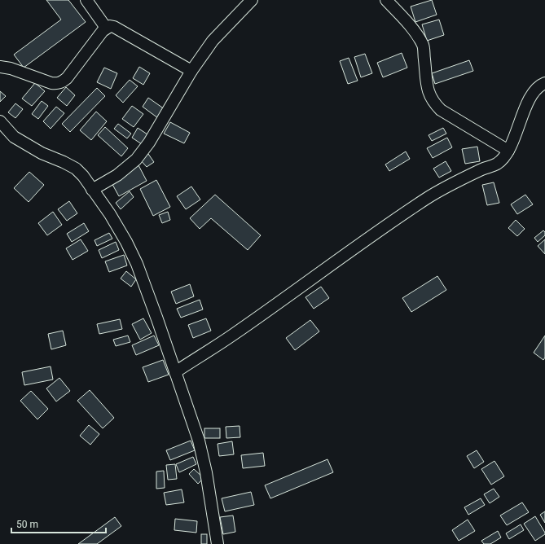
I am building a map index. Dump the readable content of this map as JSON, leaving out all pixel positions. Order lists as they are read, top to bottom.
{
  "scale_bar": "50 m"
}
